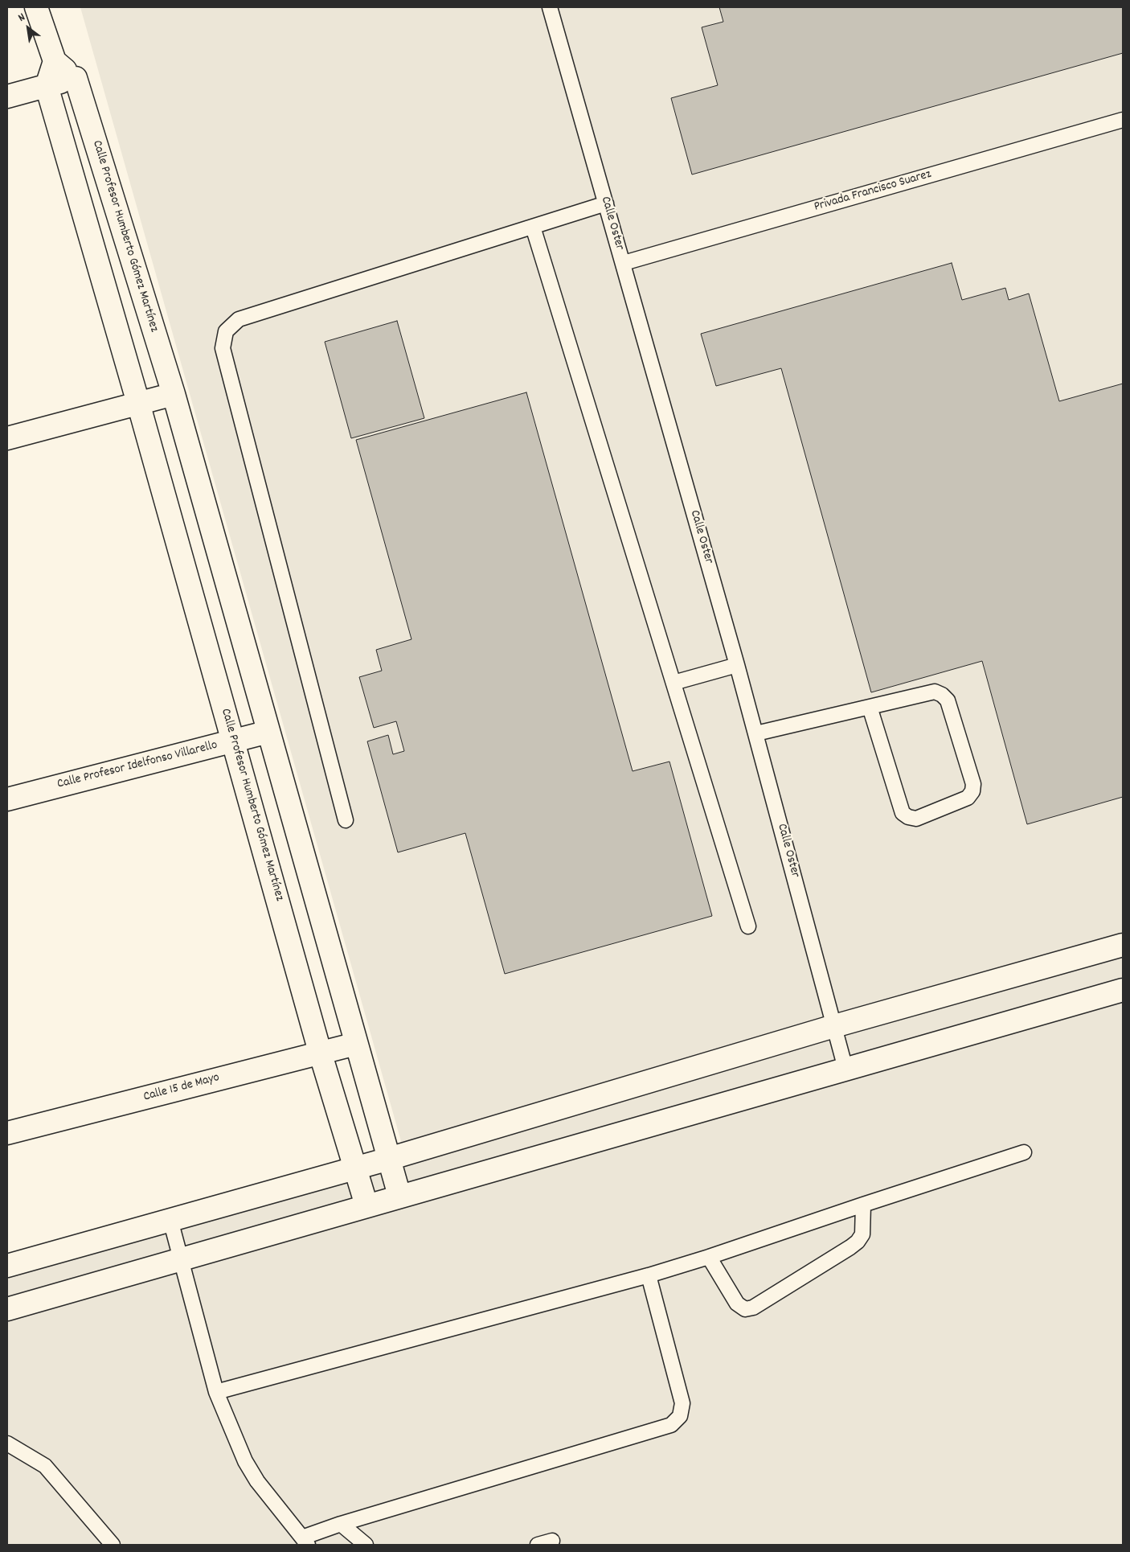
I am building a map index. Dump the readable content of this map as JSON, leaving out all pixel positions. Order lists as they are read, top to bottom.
{
  "streets": {
    "street": ["Calle Profesor Humberto Gómez Martínez", "Calle Profesor Idelfonso Villarello", "Calle 15 de Mayo"],
    "lane": ["Privada Francisco Suarez", "Calle Oster"]
  },
  "crossings": [
    ["Privada Francisco Suarez", "Calle Oster"],
    ["Calle Profesor Humberto Gómez Martínez", "Calle Profesor Idelfonso Villarello"],
    ["Calle Profesor Humberto Gómez Martínez", "Calle 15 de Mayo"]
  ],
  "north": "top left"
}
